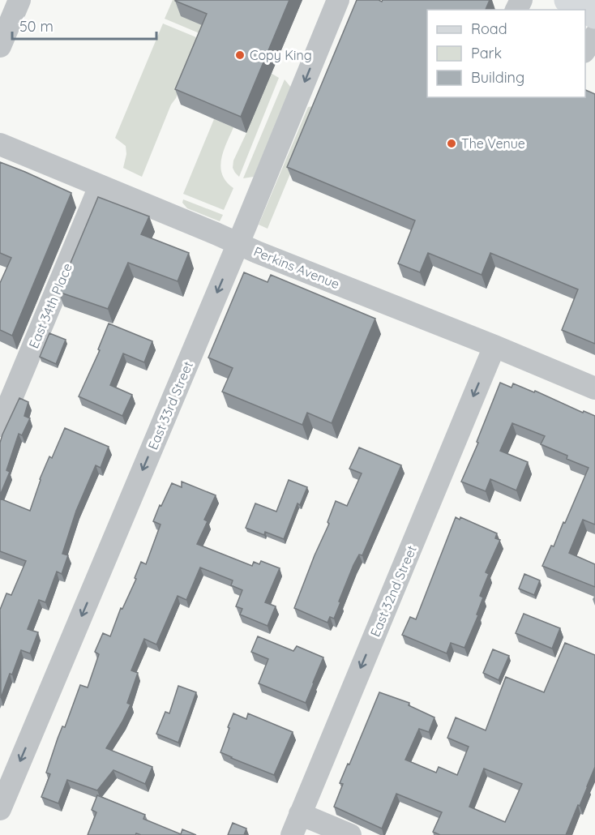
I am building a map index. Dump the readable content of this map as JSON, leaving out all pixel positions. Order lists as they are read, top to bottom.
{
  "streets": {
    "street": [
      "Perkins Avenue",
      "East 34th Place",
      "East 33rd Street",
      "East 32nd Street"
    ]
  },
  "crossings": [
    ["Perkins Avenue", "East 34th Place"],
    ["Perkins Avenue", "East 33rd Street"],
    ["Perkins Avenue", "East 32nd Street"]
  ],
  "one_way": ["East 33rd Street", "East 32nd Street"],
  "places": ["Copy King", "The Venue"],
  "legend": ["Road", "Park", "Building"],
  "scale_bar": "50 m"
}
